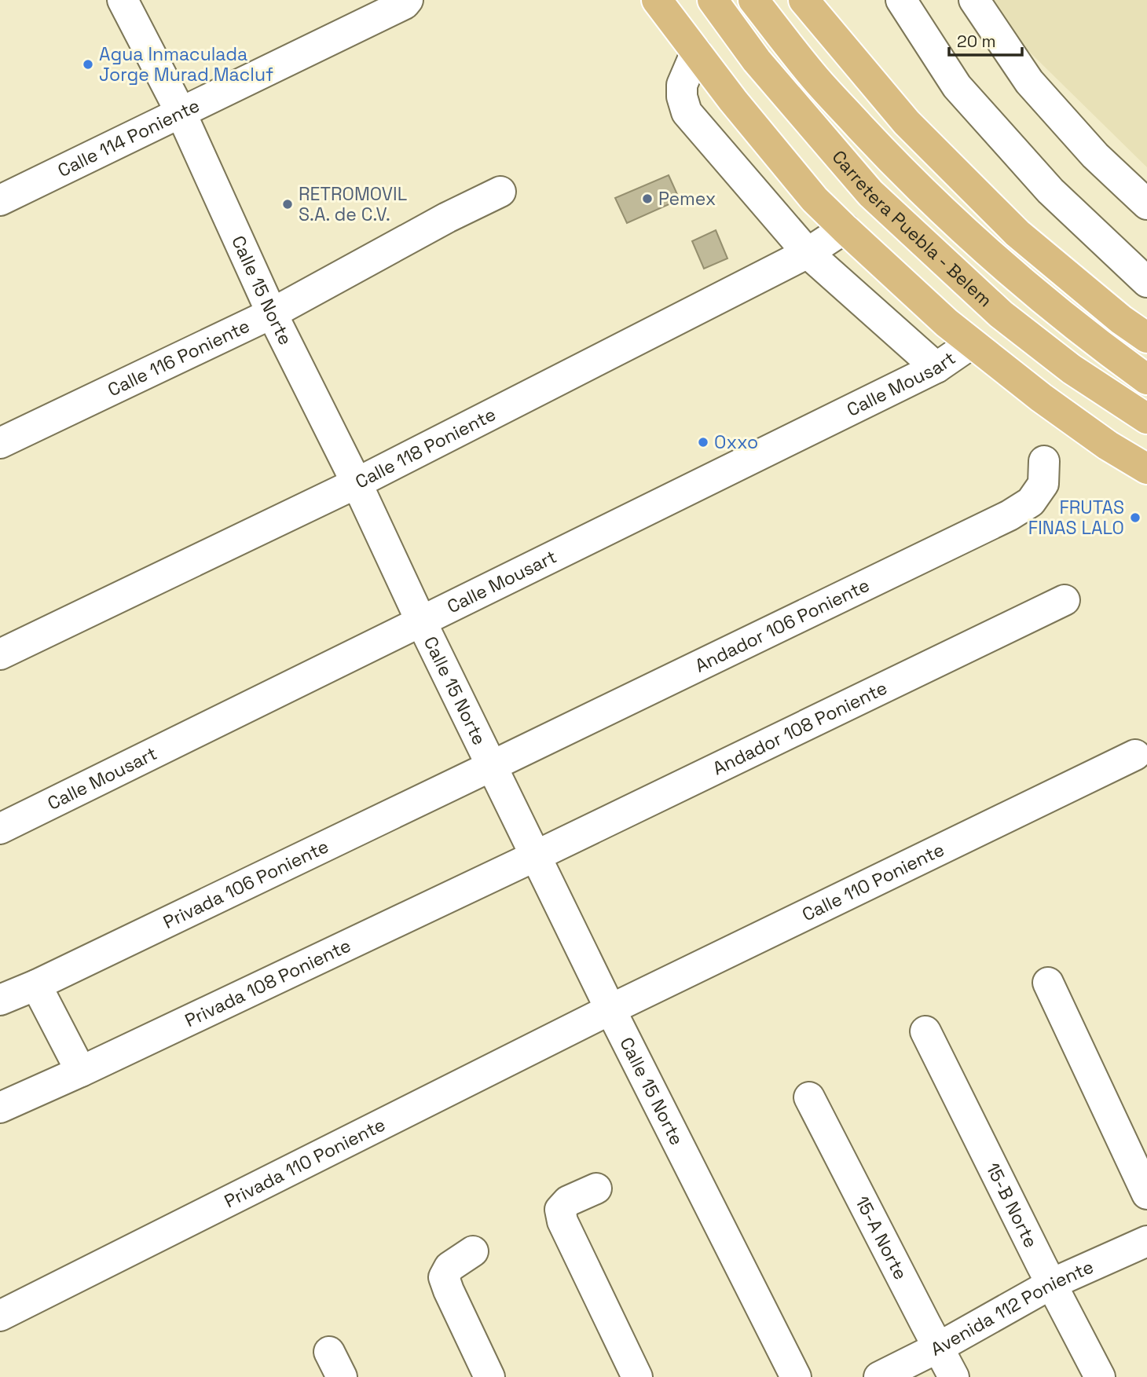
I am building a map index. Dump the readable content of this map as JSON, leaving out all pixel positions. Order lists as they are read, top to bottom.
{
  "streets": {
    "main road": ["Carretera Puebla - Belem"],
    "street": [
      "Calle 114 Poniente",
      "Calle 15 Norte",
      "Calle 116 Poniente",
      "Calle Mousart",
      "Calle 118 Poniente",
      "Andador 106 Poniente",
      "Andador 108 Poniente",
      "Calle 110 Poniente",
      "Privada 106 Poniente",
      "Privada 108 Poniente",
      "Privada 110 Poniente",
      "15-B Norte",
      "15-A Norte",
      "Avenida 112 Poniente"
    ]
  },
  "crossings": [
    ["Calle 114 Poniente", "Calle 15 Norte"],
    ["Calle 15 Norte", "Calle 116 Poniente"],
    ["Calle 15 Norte", "Calle Mousart"],
    ["Calle 15 Norte", "Calle 118 Poniente"],
    ["Calle 15 Norte", "Andador 106 Poniente"],
    ["Calle 15 Norte", "Andador 108 Poniente"],
    ["Calle 15 Norte", "Calle 110 Poniente"],
    ["Calle 15 Norte", "Privada 106 Poniente"],
    ["Calle 15 Norte", "Privada 108 Poniente"],
    ["Calle 15 Norte", "Privada 110 Poniente"],
    ["Andador 106 Poniente", "Privada 106 Poniente"],
    ["Andador 108 Poniente", "Privada 108 Poniente"],
    ["Calle 110 Poniente", "Privada 110 Poniente"],
    ["15-B Norte", "Avenida 112 Poniente"],
    ["15-A Norte", "Avenida 112 Poniente"]
  ],
  "places": [
    "Agua Inmaculada Jorge Murad Macluf",
    "Pemex",
    "RETROMOVIL S.A. de C.V.",
    "Oxxo",
    "FRUTAS FINAS LALO"
  ],
  "scale_bar": "20 m"
}
